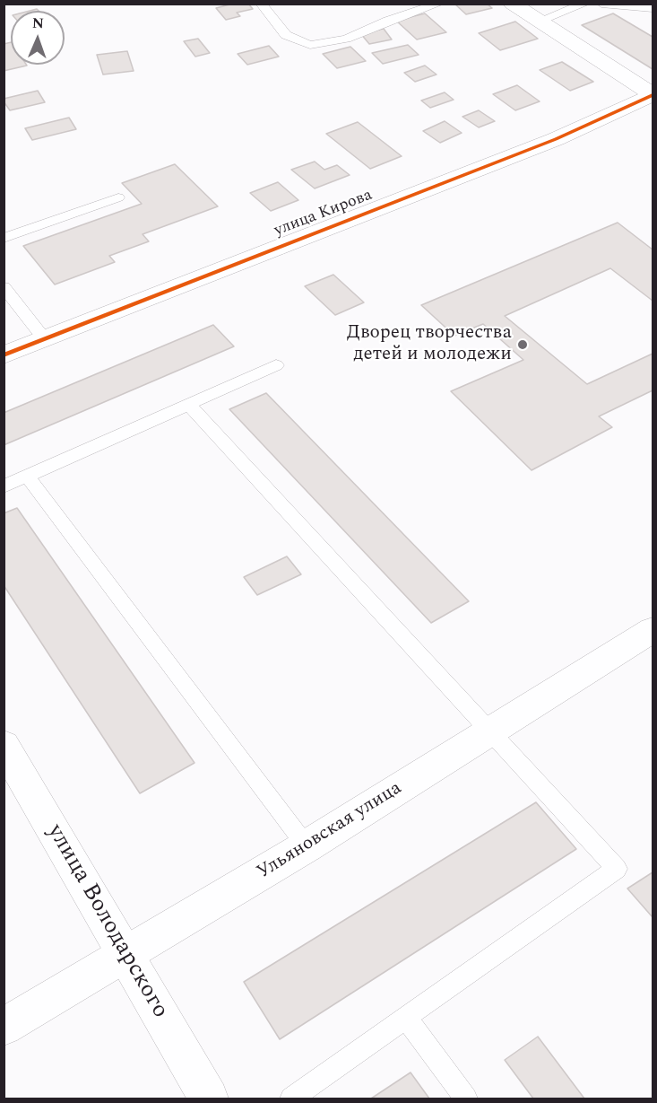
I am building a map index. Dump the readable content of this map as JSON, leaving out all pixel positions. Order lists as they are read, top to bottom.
{
  "streets": {
    "street": ["улица Кирова", "Ульяновская улица", "улица Володарского"]
  },
  "crossings": [
    ["Ульяновская улица", "улица Володарского"]
  ],
  "places": ["Дворец творчества детей и молодежи"],
  "north": "top"
}
